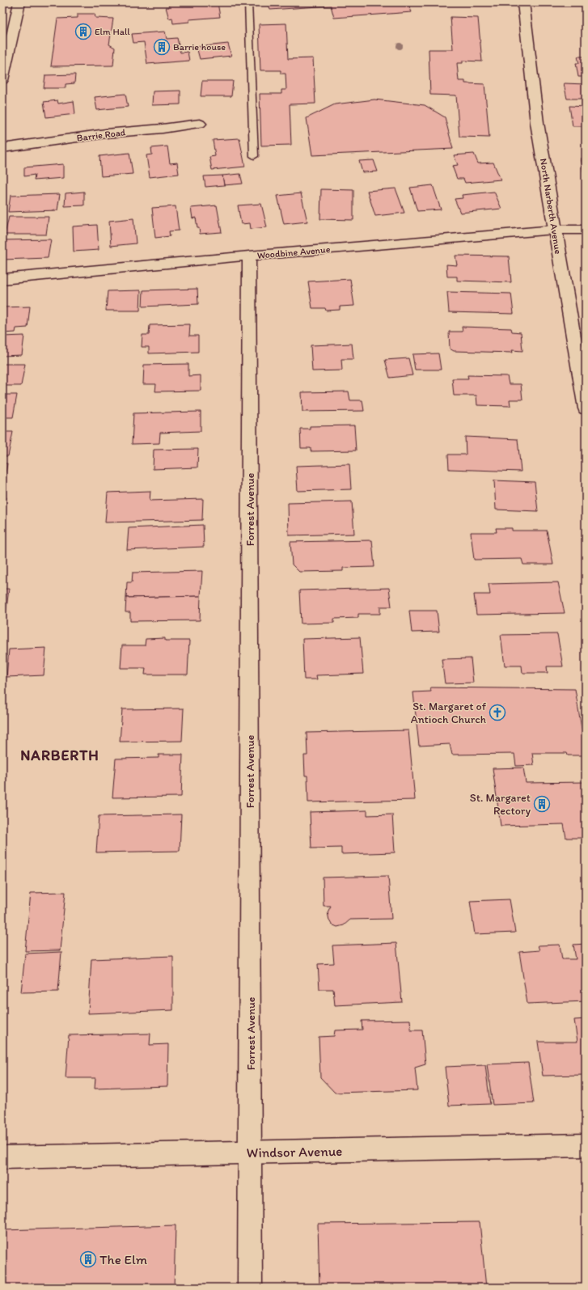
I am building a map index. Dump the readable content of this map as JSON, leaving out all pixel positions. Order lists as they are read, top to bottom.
{
  "streets": {
    "street": [
      "Barrie Road",
      "North Narberth Avenue",
      "Woodbine Avenue",
      "Forrest Avenue",
      "Windsor Avenue"
    ]
  },
  "crossings": [
    ["North Narberth Avenue", "Woodbine Avenue"],
    ["Woodbine Avenue", "Forrest Avenue"],
    ["Forrest Avenue", "Windsor Avenue"]
  ],
  "districts": ["NARBERTH"],
  "places": {
    "building": [
      "Elm Hall",
      "Barrie house",
      "St. Margaret Rectory",
      "The Elm"
    ],
    "church": ["St. Margaret of Antioch Church"]
  }
}
